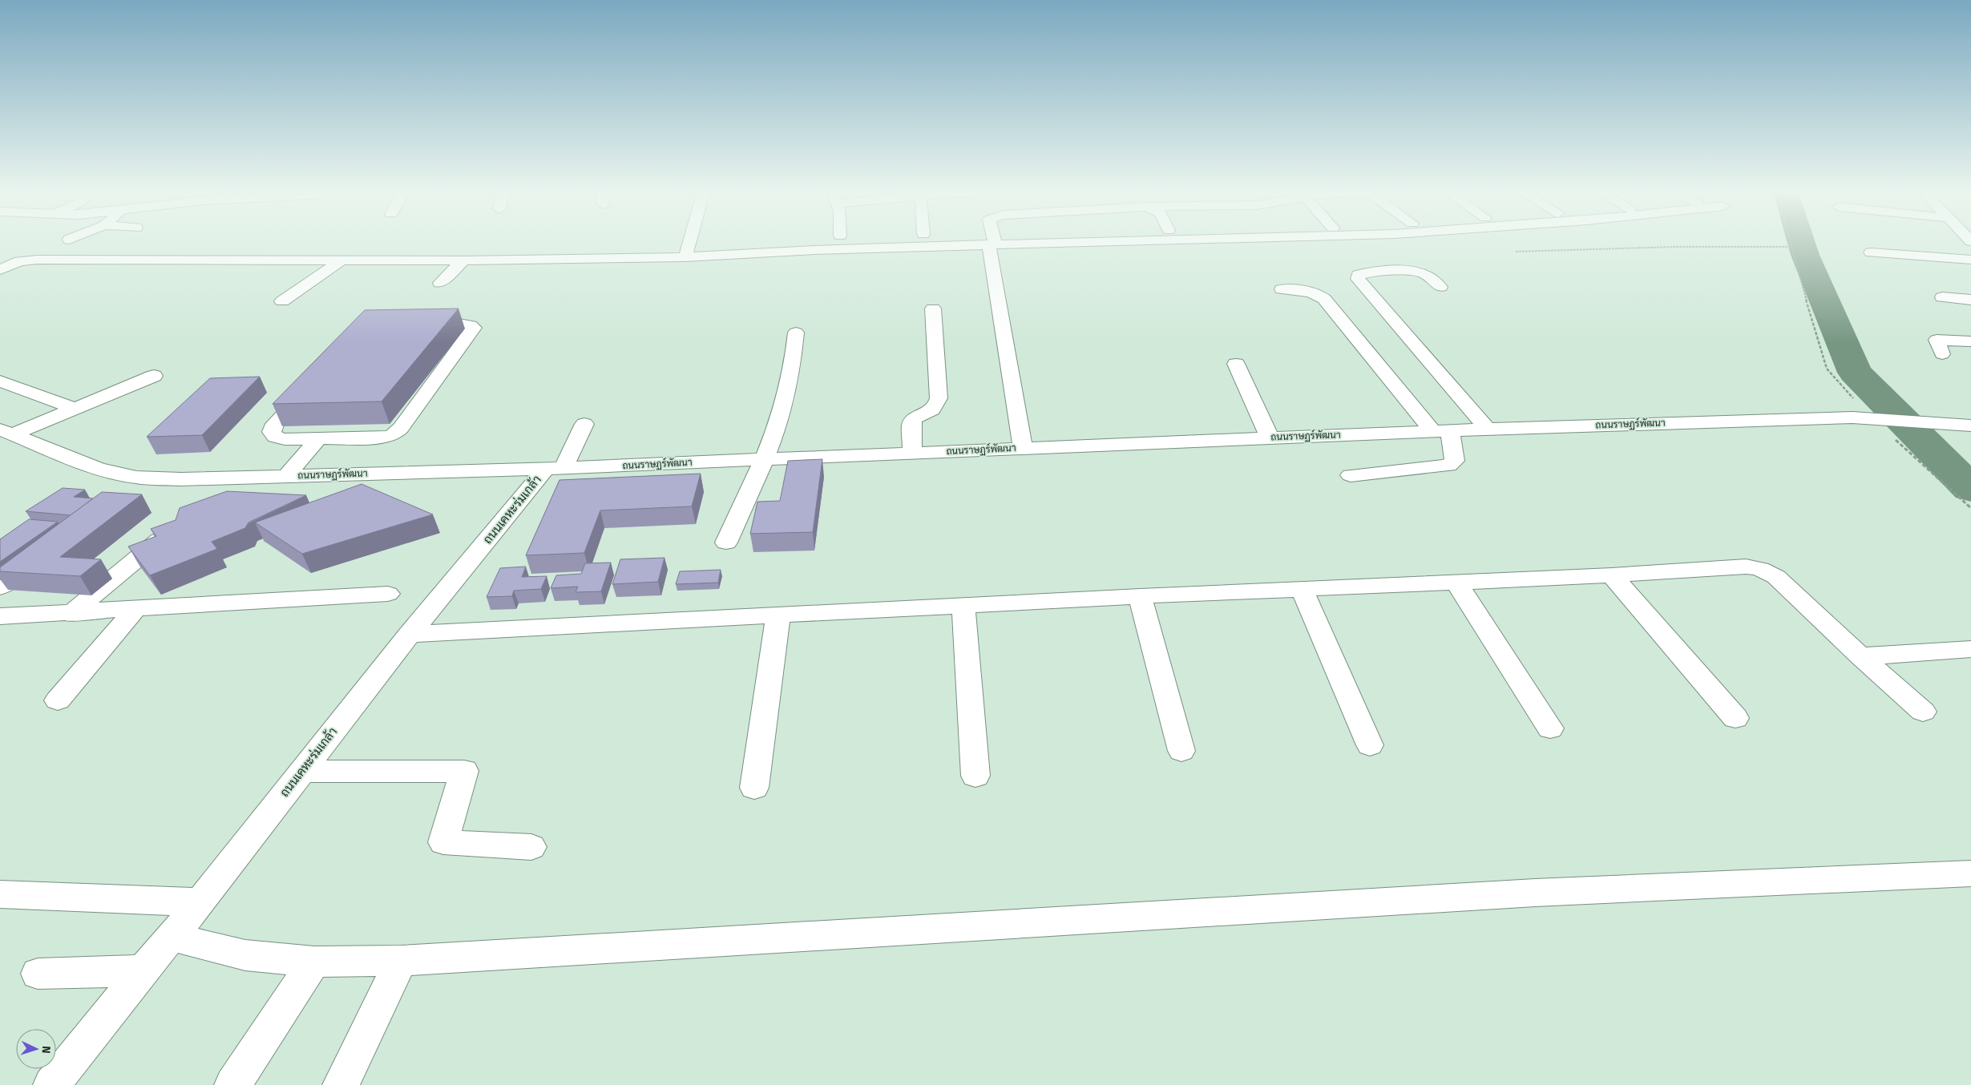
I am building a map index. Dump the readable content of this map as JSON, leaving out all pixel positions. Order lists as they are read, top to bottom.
{
  "streets": {
    "street": ["ถนนราษฏร์พัฒนา", "ถนนเคหะร่มเกล้า"]
  },
  "crossings": [
    ["ถนนราษฏร์พัฒนา", "ถนนเคหะร่มเกล้า"]
  ],
  "north": "right"
}
